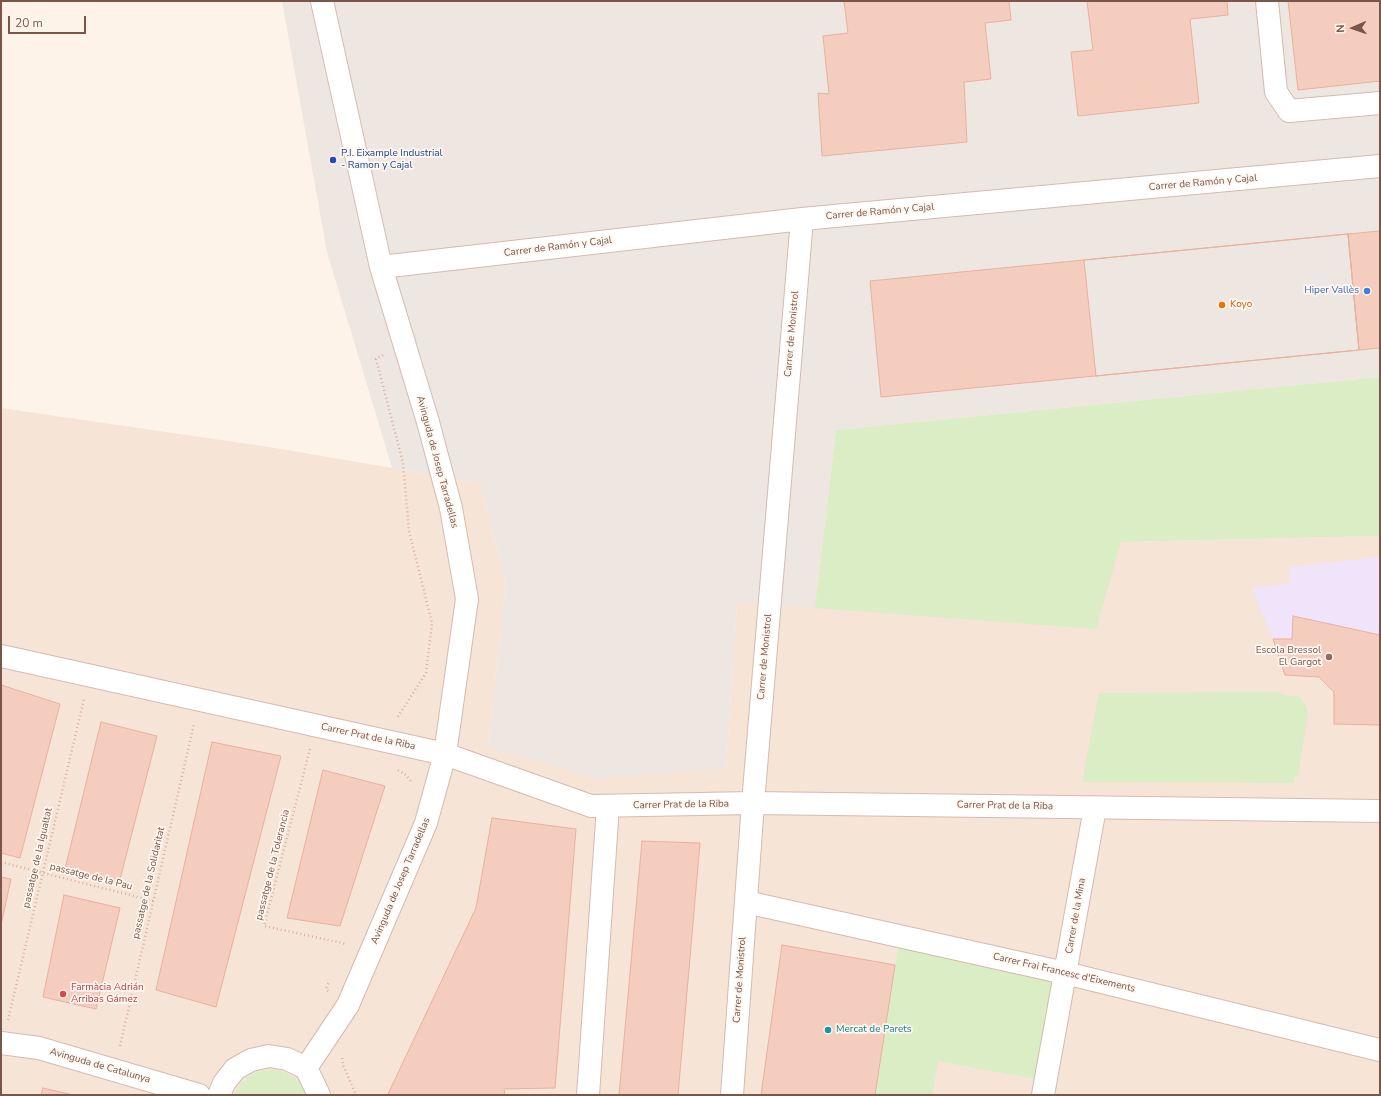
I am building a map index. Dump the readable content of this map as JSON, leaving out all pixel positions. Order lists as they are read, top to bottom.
{
  "streets": {
    "street": [
      "Carrer de Ramón y Cajal",
      "Carrer de Monistrol",
      "Avinguda de Josep Tarradellas",
      "Carrer Prat de la Riba",
      "Carrer de la Mina",
      "Carrer Frai Francesc d'Eixements",
      "Avinguda de Catalunya"
    ],
    "path": [
      "passatge de la Igualtat",
      "passatge de la Tolerancia",
      "passatge de la Pau",
      "passatge de la Solidaritat"
    ]
  },
  "crossings": [
    ["Carrer de Ramón y Cajal", "Carrer de Monistrol"],
    ["Carrer de Ramón y Cajal", "Avinguda de Josep Tarradellas"],
    ["Carrer de Monistrol", "Carrer Prat de la Riba"],
    ["Carrer de Monistrol", "Carrer Frai Francesc d'Eixements"],
    ["Avinguda de Josep Tarradellas", "Carrer Prat de la Riba"],
    ["Avinguda de Josep Tarradellas", "passatge de la Tolerancia"],
    ["Carrer Prat de la Riba", "passatge de la Igualtat"],
    ["Carrer Prat de la Riba", "passatge de la Tolerancia"],
    ["Carrer Prat de la Riba", "passatge de la Solidaritat"],
    ["Carrer Prat de la Riba", "Carrer de la Mina"],
    ["passatge de la Igualtat", "passatge de la Pau"],
    ["passatge de la Igualtat", "Avinguda de Catalunya"],
    ["passatge de la Pau", "passatge de la Solidaritat"],
    ["passatge de la Solidaritat", "Avinguda de Catalunya"],
    ["Carrer de la Mina", "Carrer Frai Francesc d'Eixements"]
  ],
  "places": [
    "P.I. Eixample Industrial - Ramon y Cajal",
    "Hiper Vallès",
    "Koyo",
    "Escola Bressol El Gargot",
    "Farmàcia Adrián Arribas Gámez",
    "Mercat de Parets"
  ],
  "scale_bar": "20 m",
  "north": "left"
}
